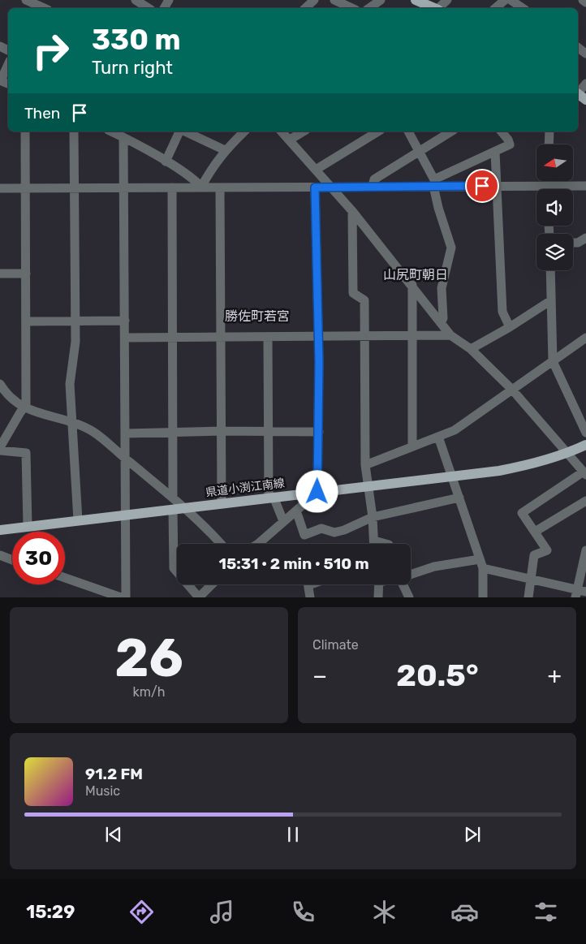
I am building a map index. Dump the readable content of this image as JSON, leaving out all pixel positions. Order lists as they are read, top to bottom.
{
  "streets": {
    "main road": ["県道小渕江南線"]
  },
  "districts": ["山尻町朝日", "勝佐町若宮"],
  "north": "left",
  "page": {
    "turn": ["330 m", "Turn right"],
    "then": "Then",
    "limit": "30",
    "trip": "15:31 · 2 min · 510 m",
    "tile": [
      ["26", "km/h"],
      "Climate"
    ],
    "heat": ["−", "20.5°", "+"],
    "song": ["91.2 FM", "Music"],
    "tabs": "15:29"
  }
}
